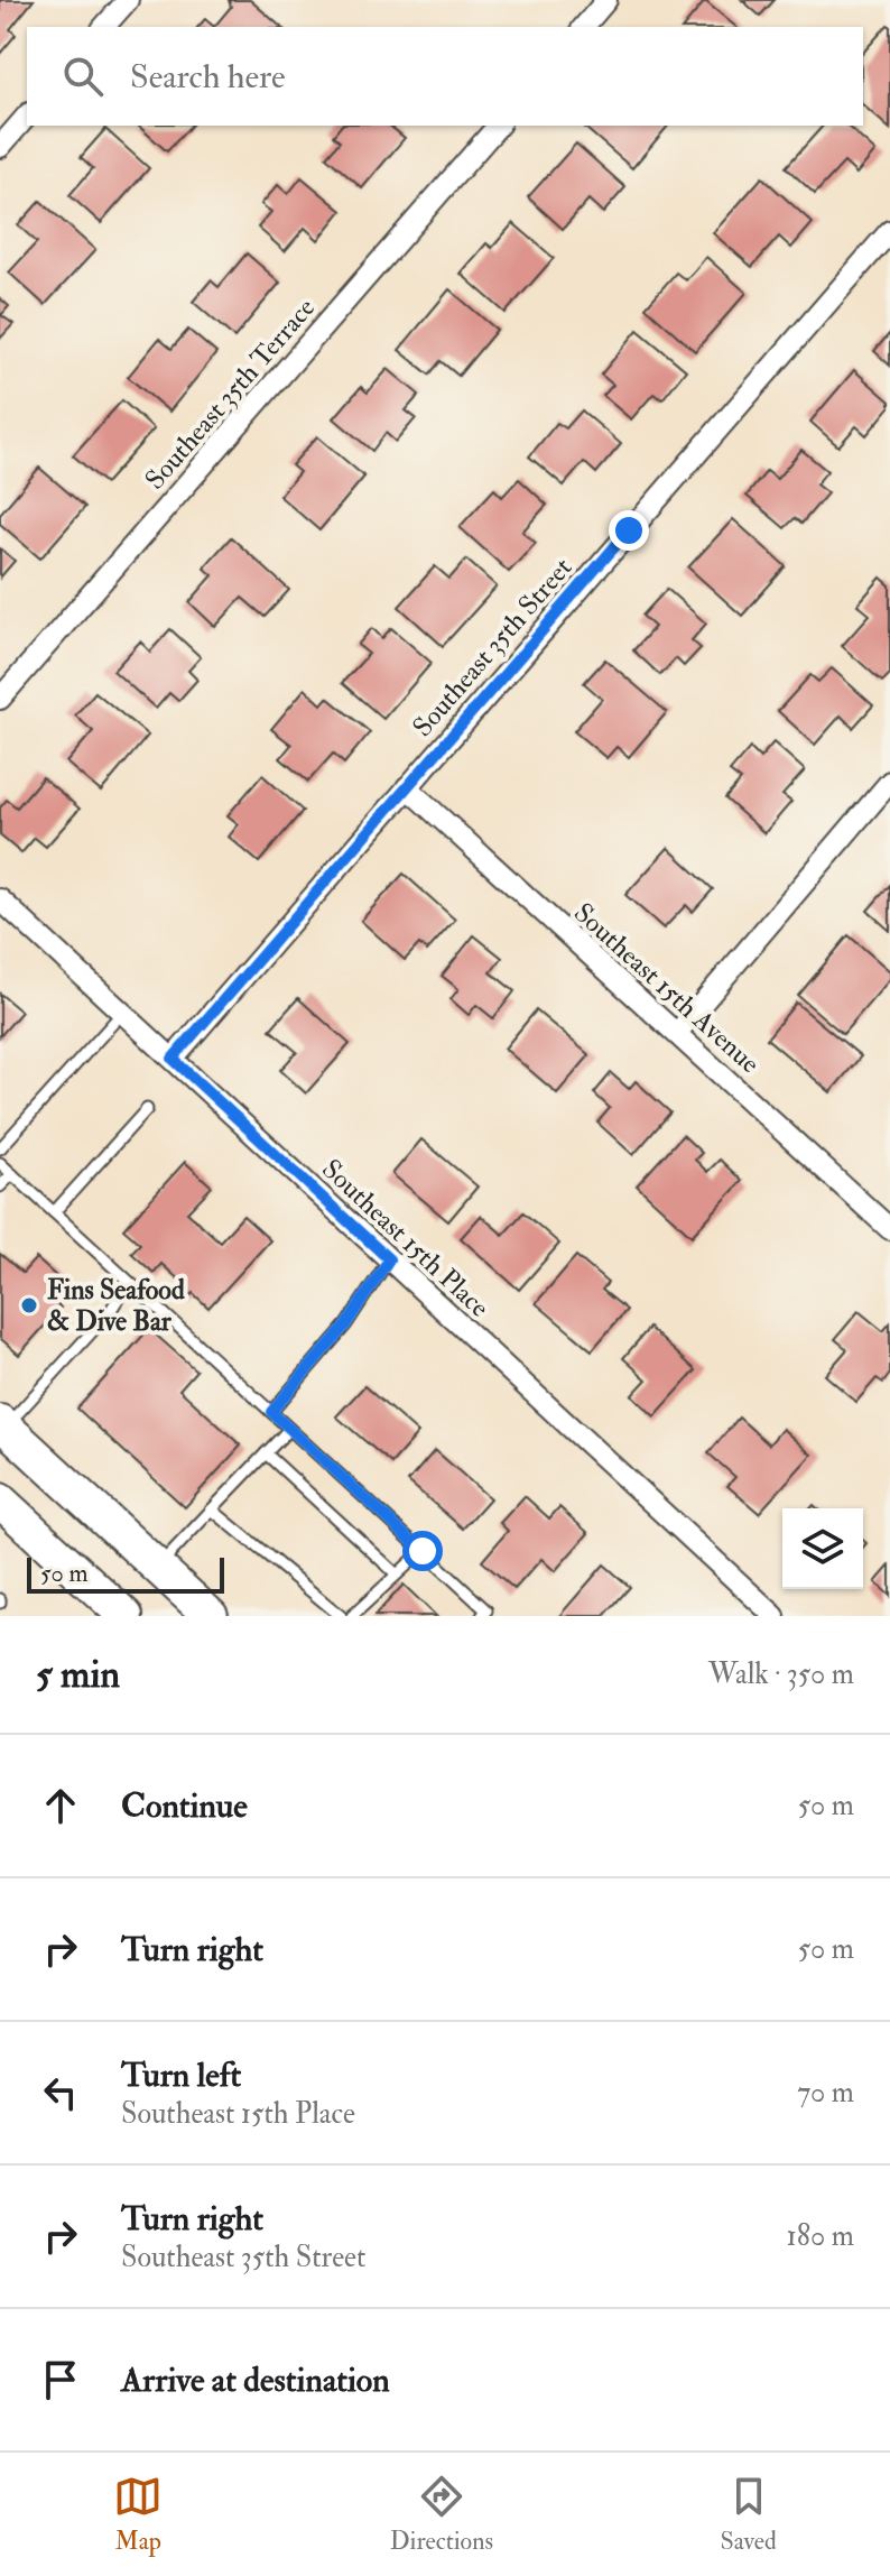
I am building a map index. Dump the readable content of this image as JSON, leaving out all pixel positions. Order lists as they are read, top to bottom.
{
  "streets": {
    "street": [
      "Southeast 35th Terrace",
      "Southeast 35th Street",
      "Southeast 15th Avenue",
      "Southeast 15th Place"
    ]
  },
  "crossings": [
    ["Southeast 35th Street", "Southeast 15th Avenue"],
    ["Southeast 35th Street", "Southeast 15th Place"]
  ],
  "places": ["Fins Seafood & Dive Bar"],
  "scale_bar": "50 m",
  "page": {
    "search": "Search here",
    "scale": "50 m",
    "heading": ["5 min", "Walk · 350 m"],
    "list": [
      ["Continue", "50 m"],
      ["Turn right", "50 m"],
      ["Turn left", "Southeast 15th Place", "70 m"],
      ["Turn right", "Southeast 35th Street", "180 m"],
      "Arrive at destination"
    ],
    "nav": ["Map", "Directions", "Saved"]
  }
}
